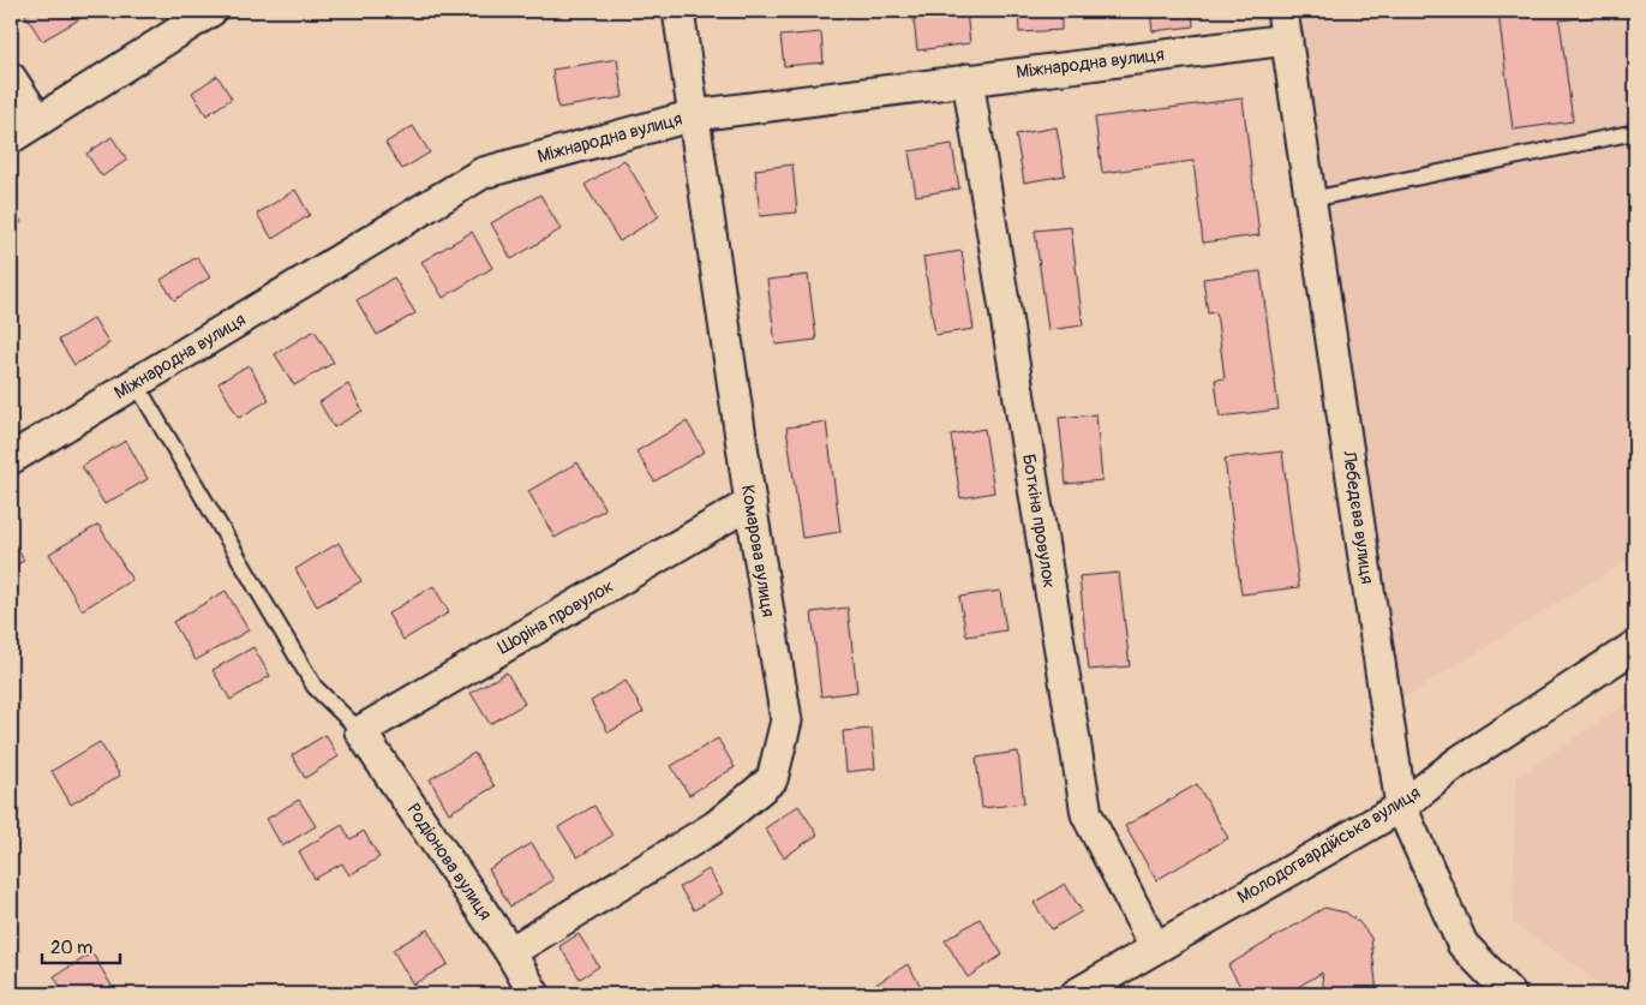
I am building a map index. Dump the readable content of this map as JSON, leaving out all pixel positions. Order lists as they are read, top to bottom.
{
  "streets": {
    "street": [
      "Міжнародна вулиця",
      "Лебедєва вулиця",
      "Боткіна провулок",
      "Комарова вулиця",
      "Шоріна провулок",
      "Молодогвардійська вулиця",
      "Родіонова вулиця"
    ]
  },
  "crossings": [
    ["Міжнародна вулиця", "Лебедєва вулиця"],
    ["Міжнародна вулиця", "Боткіна провулок"],
    ["Міжнародна вулиця", "Комарова вулиця"],
    ["Лебедєва вулиця", "Молодогвардійська вулиця"],
    ["Боткіна провулок", "Молодогвардійська вулиця"],
    ["Комарова вулиця", "Шоріна провулок"],
    ["Комарова вулиця", "Родіонова вулиця"],
    ["Шоріна провулок", "Родіонова вулиця"]
  ],
  "scale_bar": "20 m"
}
